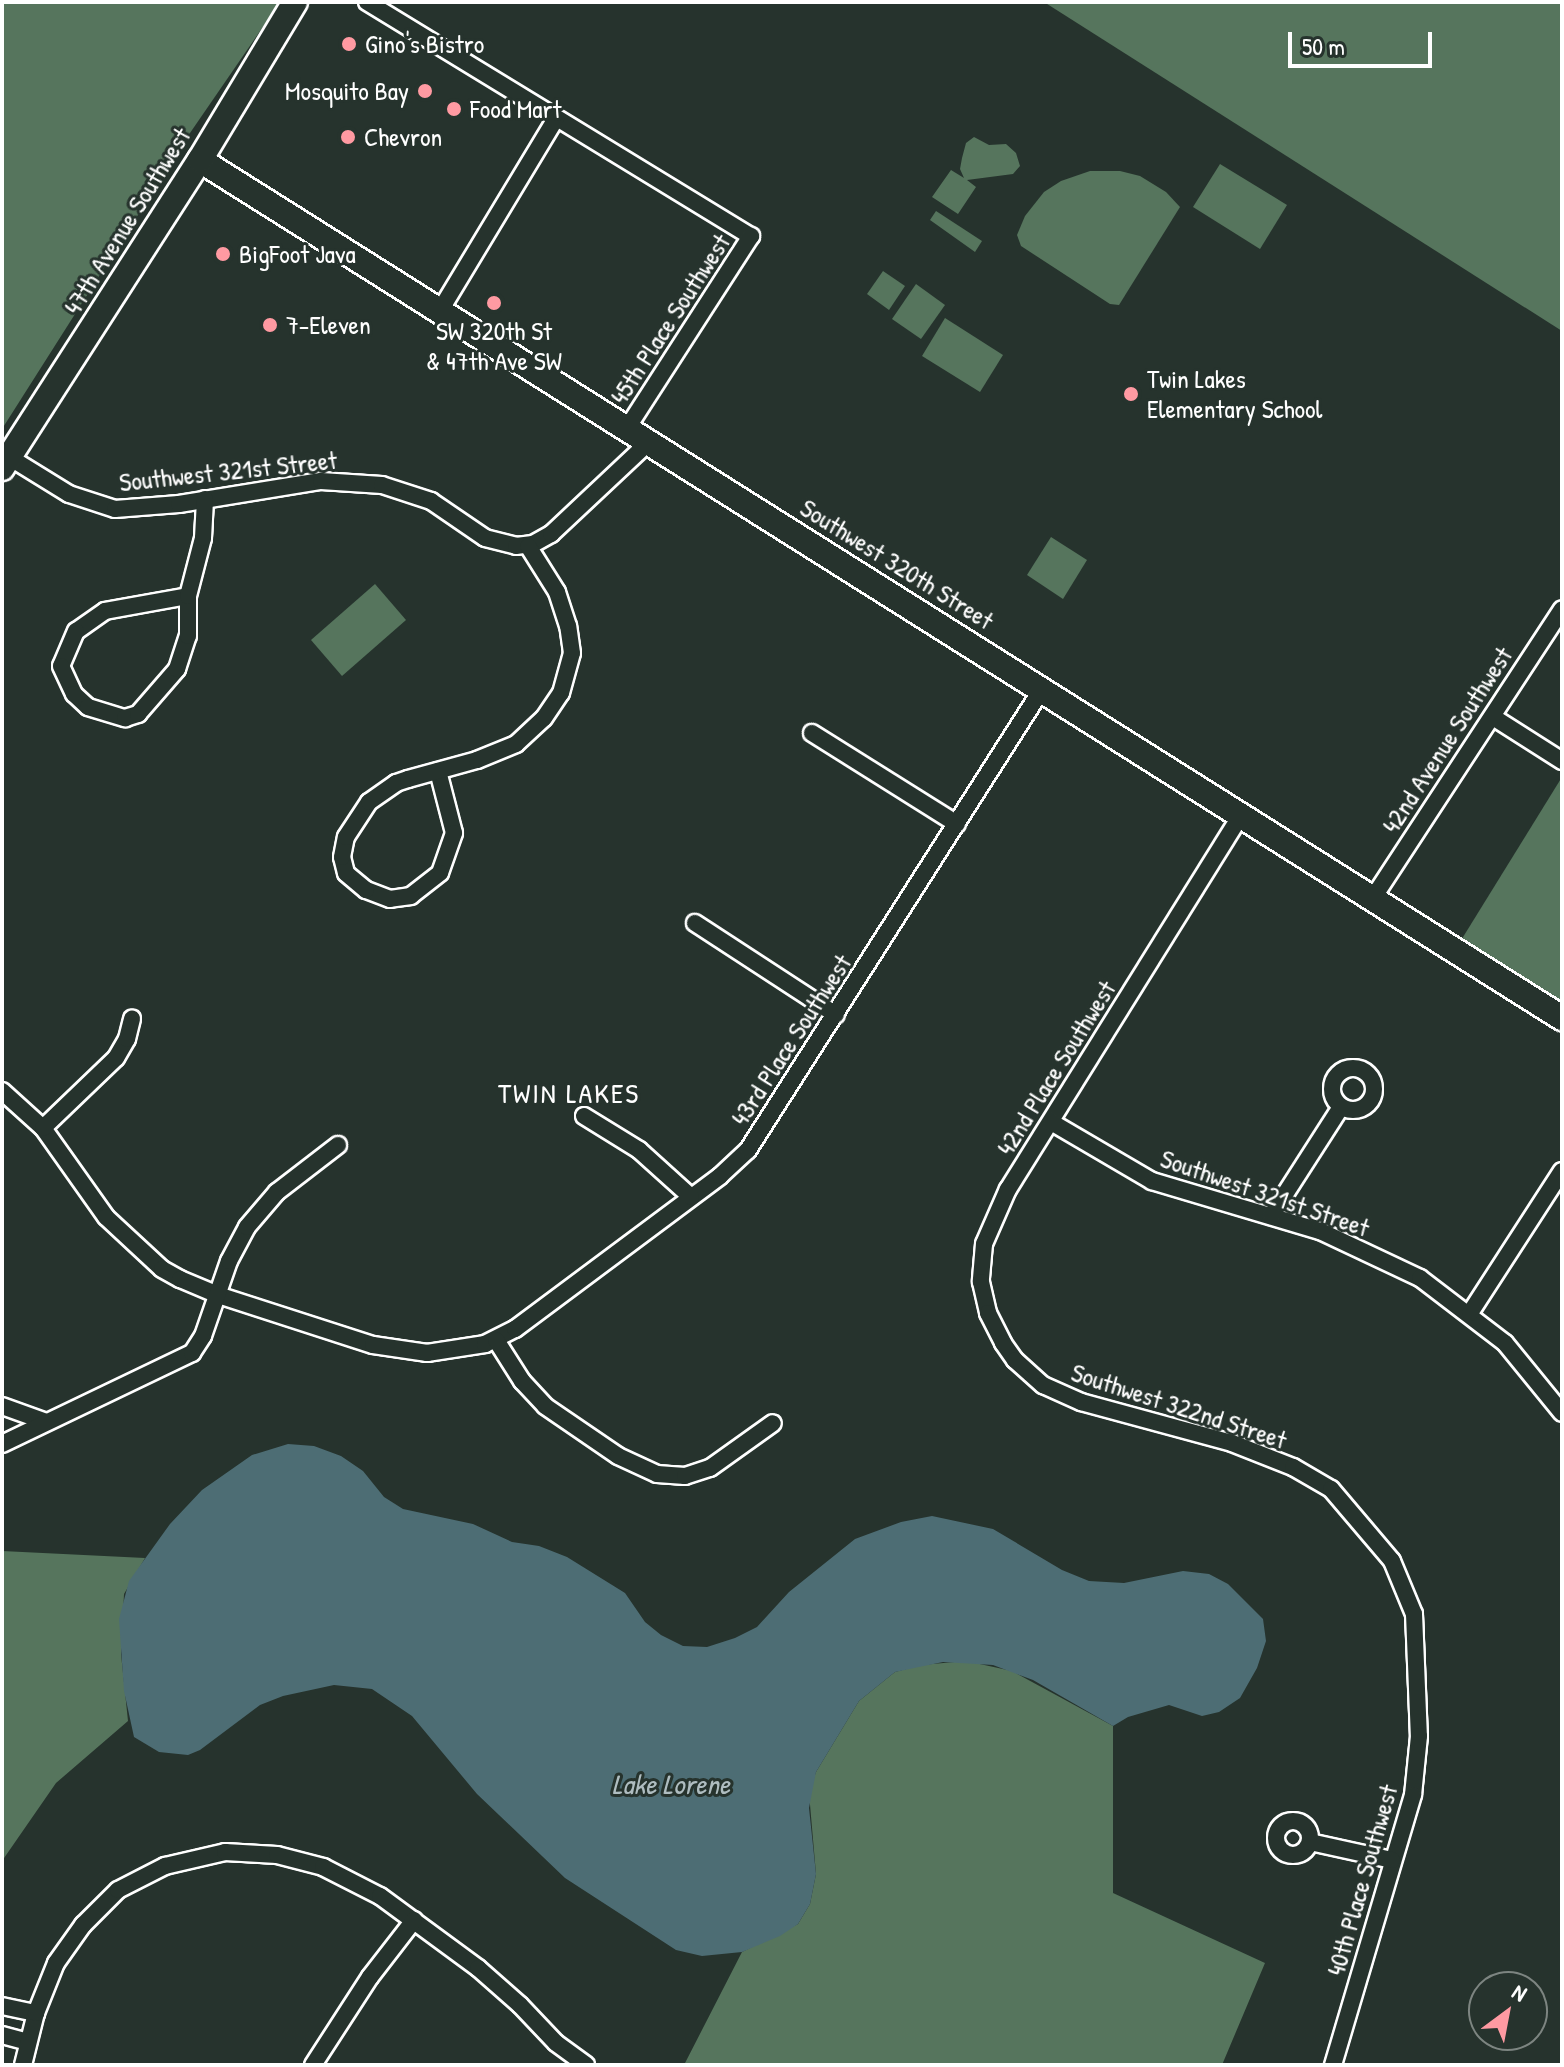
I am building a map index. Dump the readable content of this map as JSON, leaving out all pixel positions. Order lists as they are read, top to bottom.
{
  "streets": {
    "main road": ["47th Avenue Southwest", "Southwest 320th Street"],
    "street": [
      "45th Place Southwest",
      "Southwest 321st Street",
      "42nd Avenue Southwest",
      "43rd Place Southwest",
      "42nd Place Southwest",
      "Southwest 322nd Street",
      "40th Place Southwest"
    ]
  },
  "crossings": [
    ["47th Avenue Southwest", "Southwest 321st Street"],
    ["47th Avenue Southwest", "Southwest 320th Street"],
    ["45th Place Southwest", "Southwest 320th Street"],
    ["Southwest 321st Street", "42nd Place Southwest"],
    ["Southwest 320th Street", "42nd Avenue Southwest"],
    ["Southwest 320th Street", "43rd Place Southwest"],
    ["Southwest 320th Street", "42nd Place Southwest"],
    ["42nd Place Southwest", "Southwest 322nd Street"],
    ["Southwest 322nd Street", "40th Place Southwest"]
  ],
  "districts": ["TWIN LAKES"],
  "water": ["Lake Lorene"],
  "places": [
    "Gino's Bistro",
    "Mosquito Bay",
    "Food Mart",
    "Chevron",
    "BigFoot Java",
    "SW 320th St & 47th Ave SW",
    "7-Eleven",
    "Twin Lakes Elementary School"
  ],
  "scale_bar": "50 m",
  "north": "top right"
}
